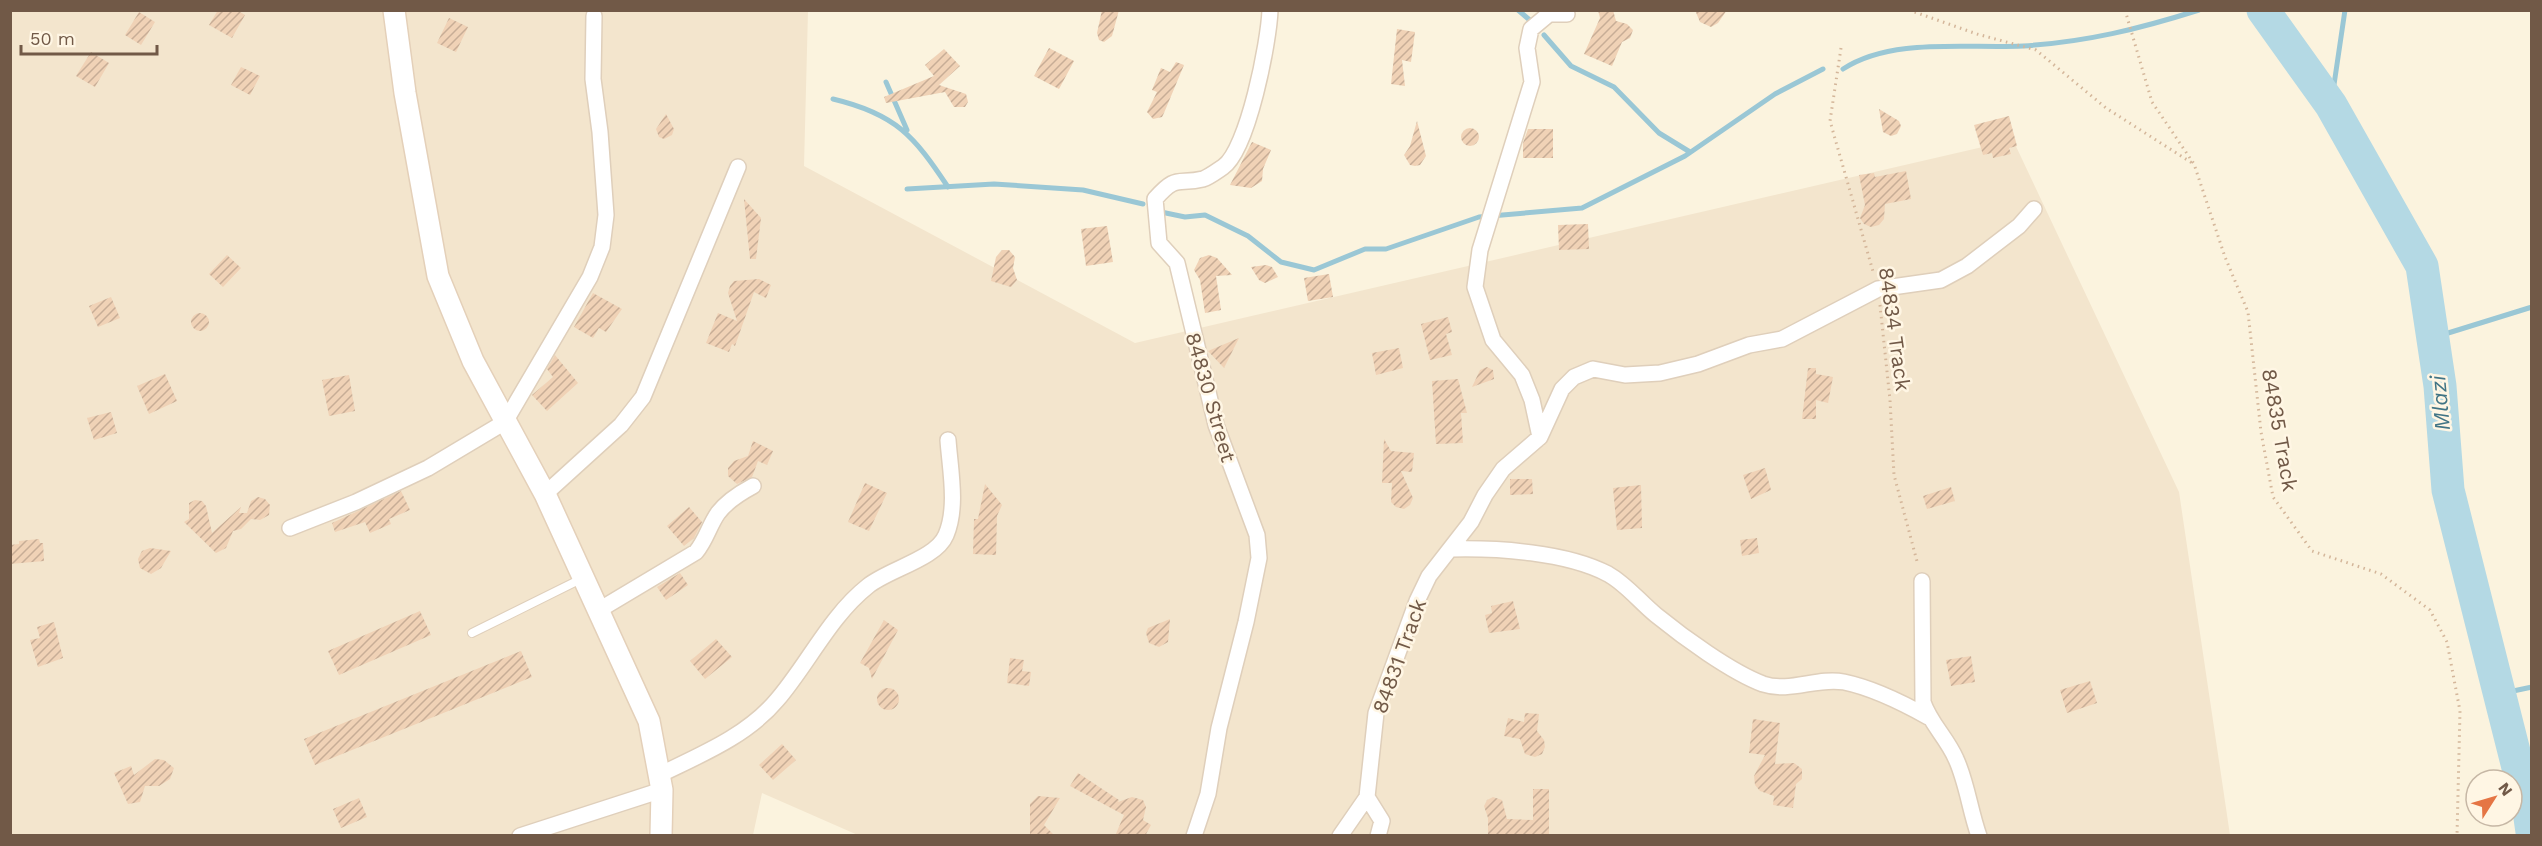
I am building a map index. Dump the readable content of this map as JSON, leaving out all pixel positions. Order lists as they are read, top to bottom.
{
  "streets": {
    "street": ["84830 Street", "84831 Track"],
    "path": ["84834 Track", "84835 Track"]
  },
  "water": ["Mlazi"],
  "scale_bar": "50 m",
  "north": "top right"
}
